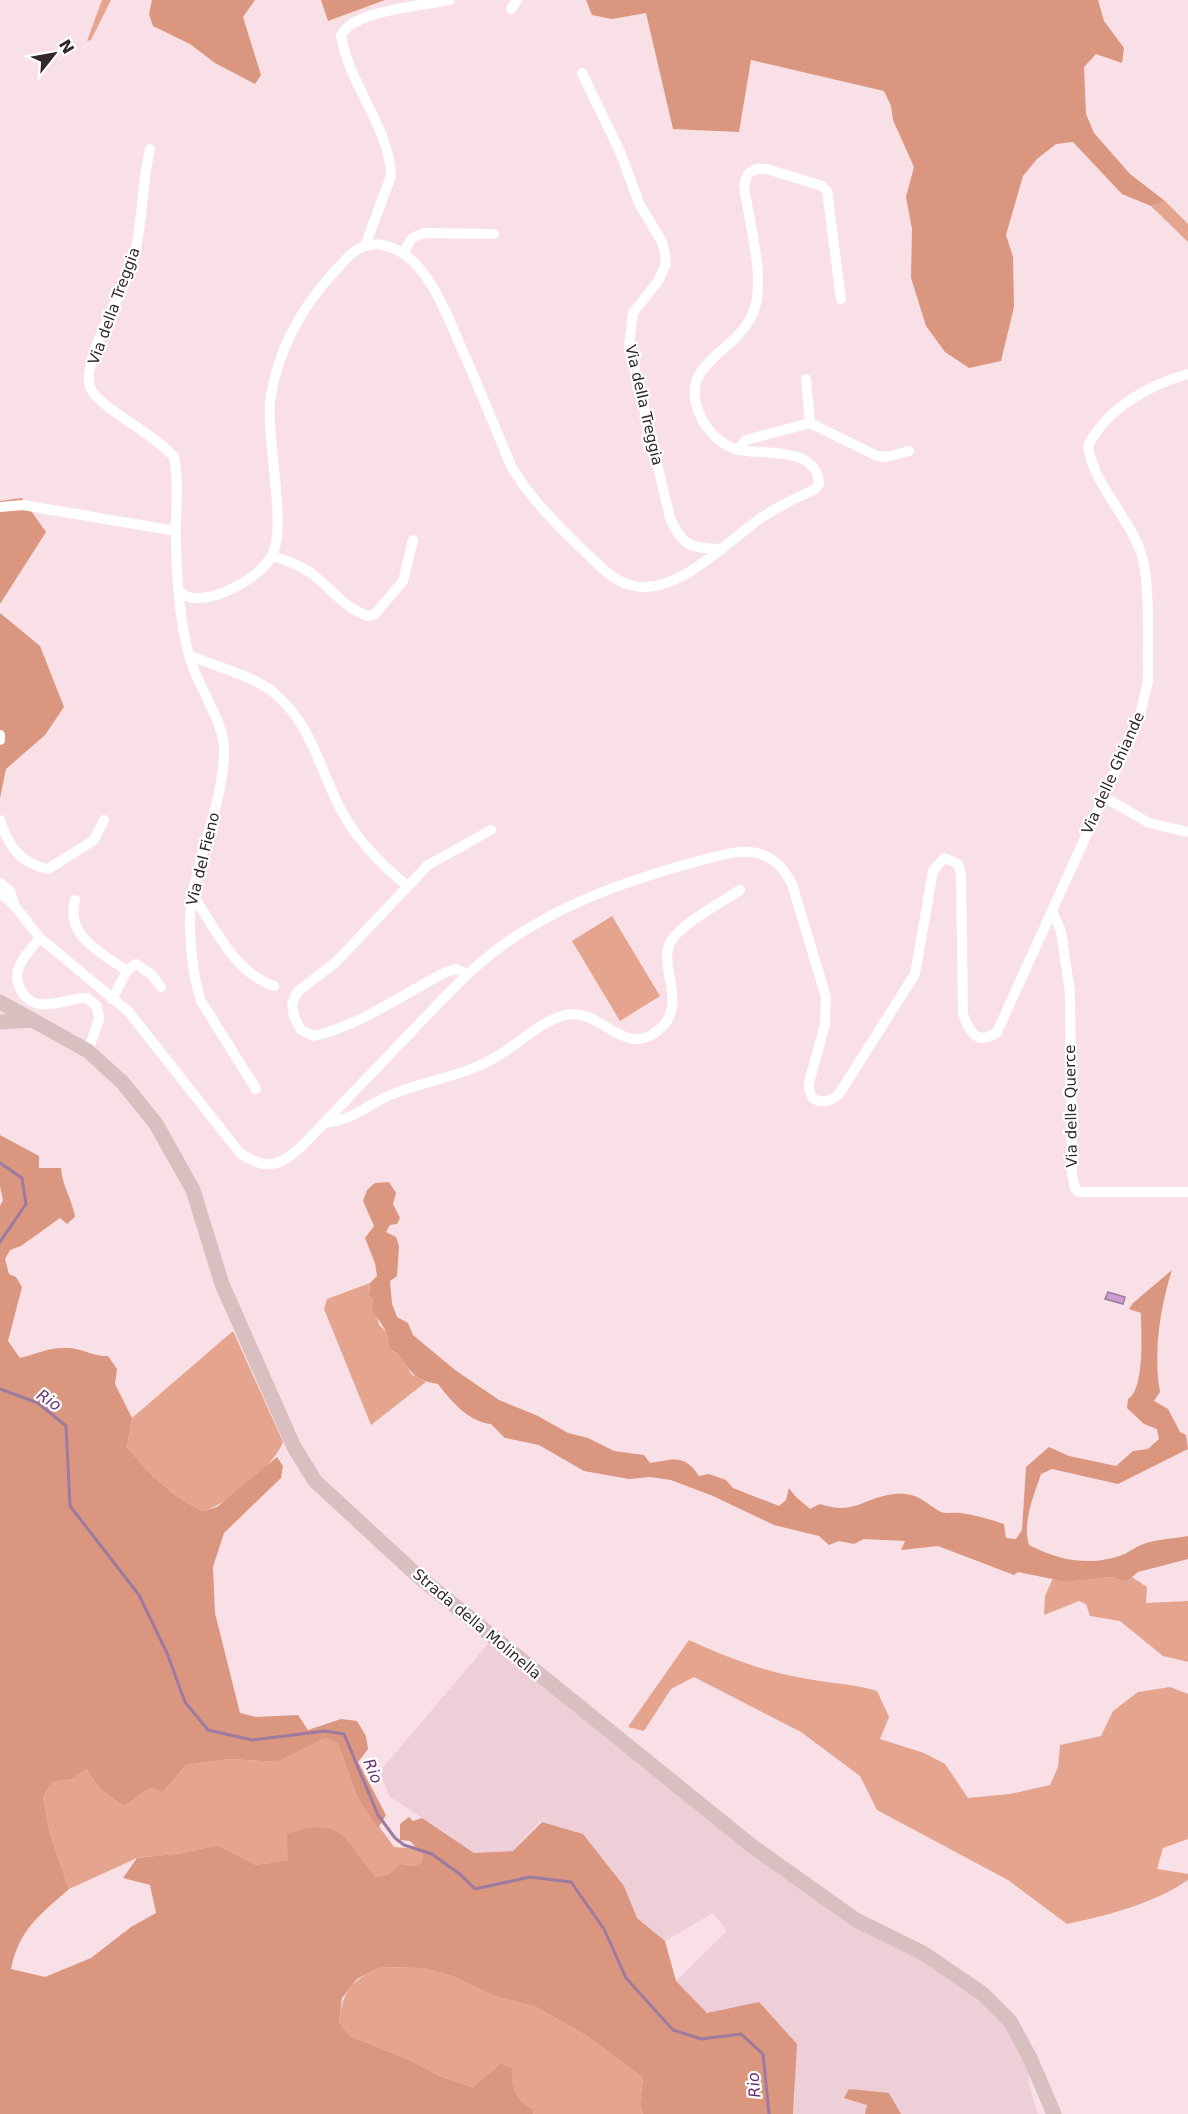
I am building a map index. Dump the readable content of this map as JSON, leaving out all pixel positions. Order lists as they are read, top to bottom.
{
  "streets": {
    "main road": ["Strada della Molinella"],
    "street": [
      "Via della Treggia",
      "Via delle Ghiande",
      "Via del Fieno",
      "Via delle Querce"
    ]
  },
  "crossings": [
    ["Via della Treggia", "Via del Fieno"],
    ["Via delle Ghiande", "Via delle Querce"]
  ],
  "water": ["Rio"],
  "north": "top right"
}
